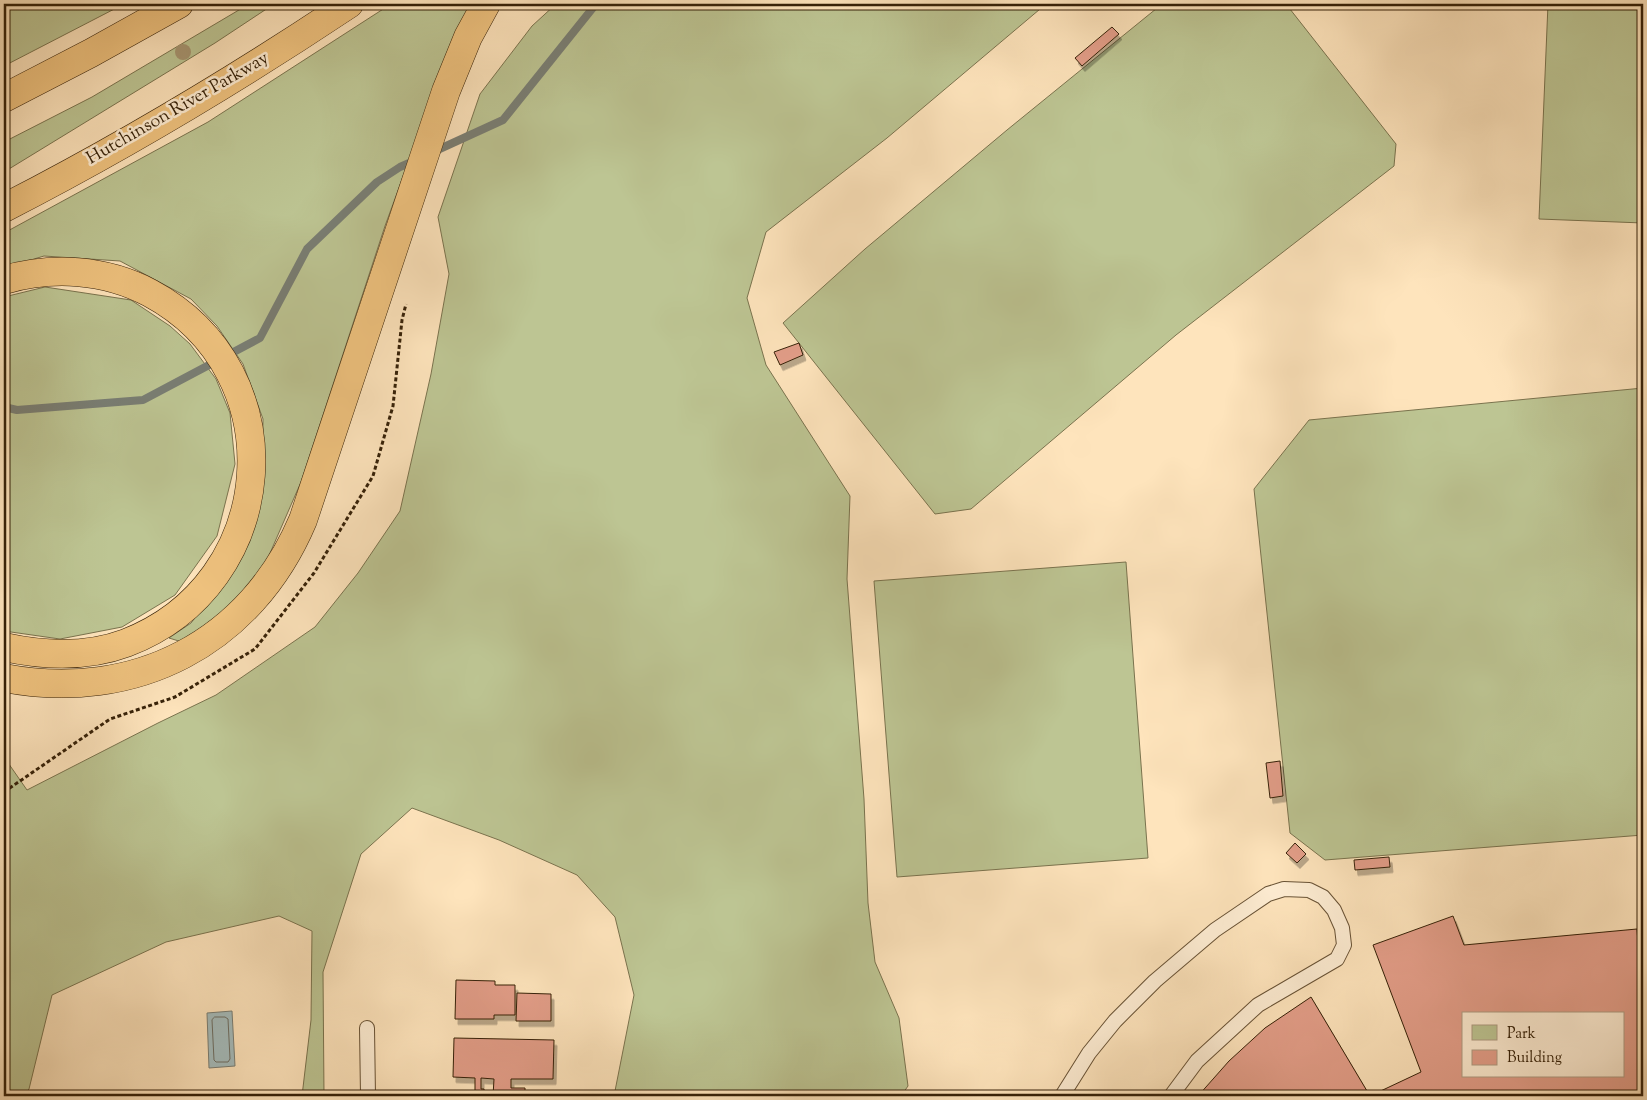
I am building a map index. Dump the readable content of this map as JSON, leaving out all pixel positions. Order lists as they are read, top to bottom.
{
  "streets": {
    "highway": ["Hutchinson River Parkway"]
  },
  "legend": ["Park", "Building"]
}
